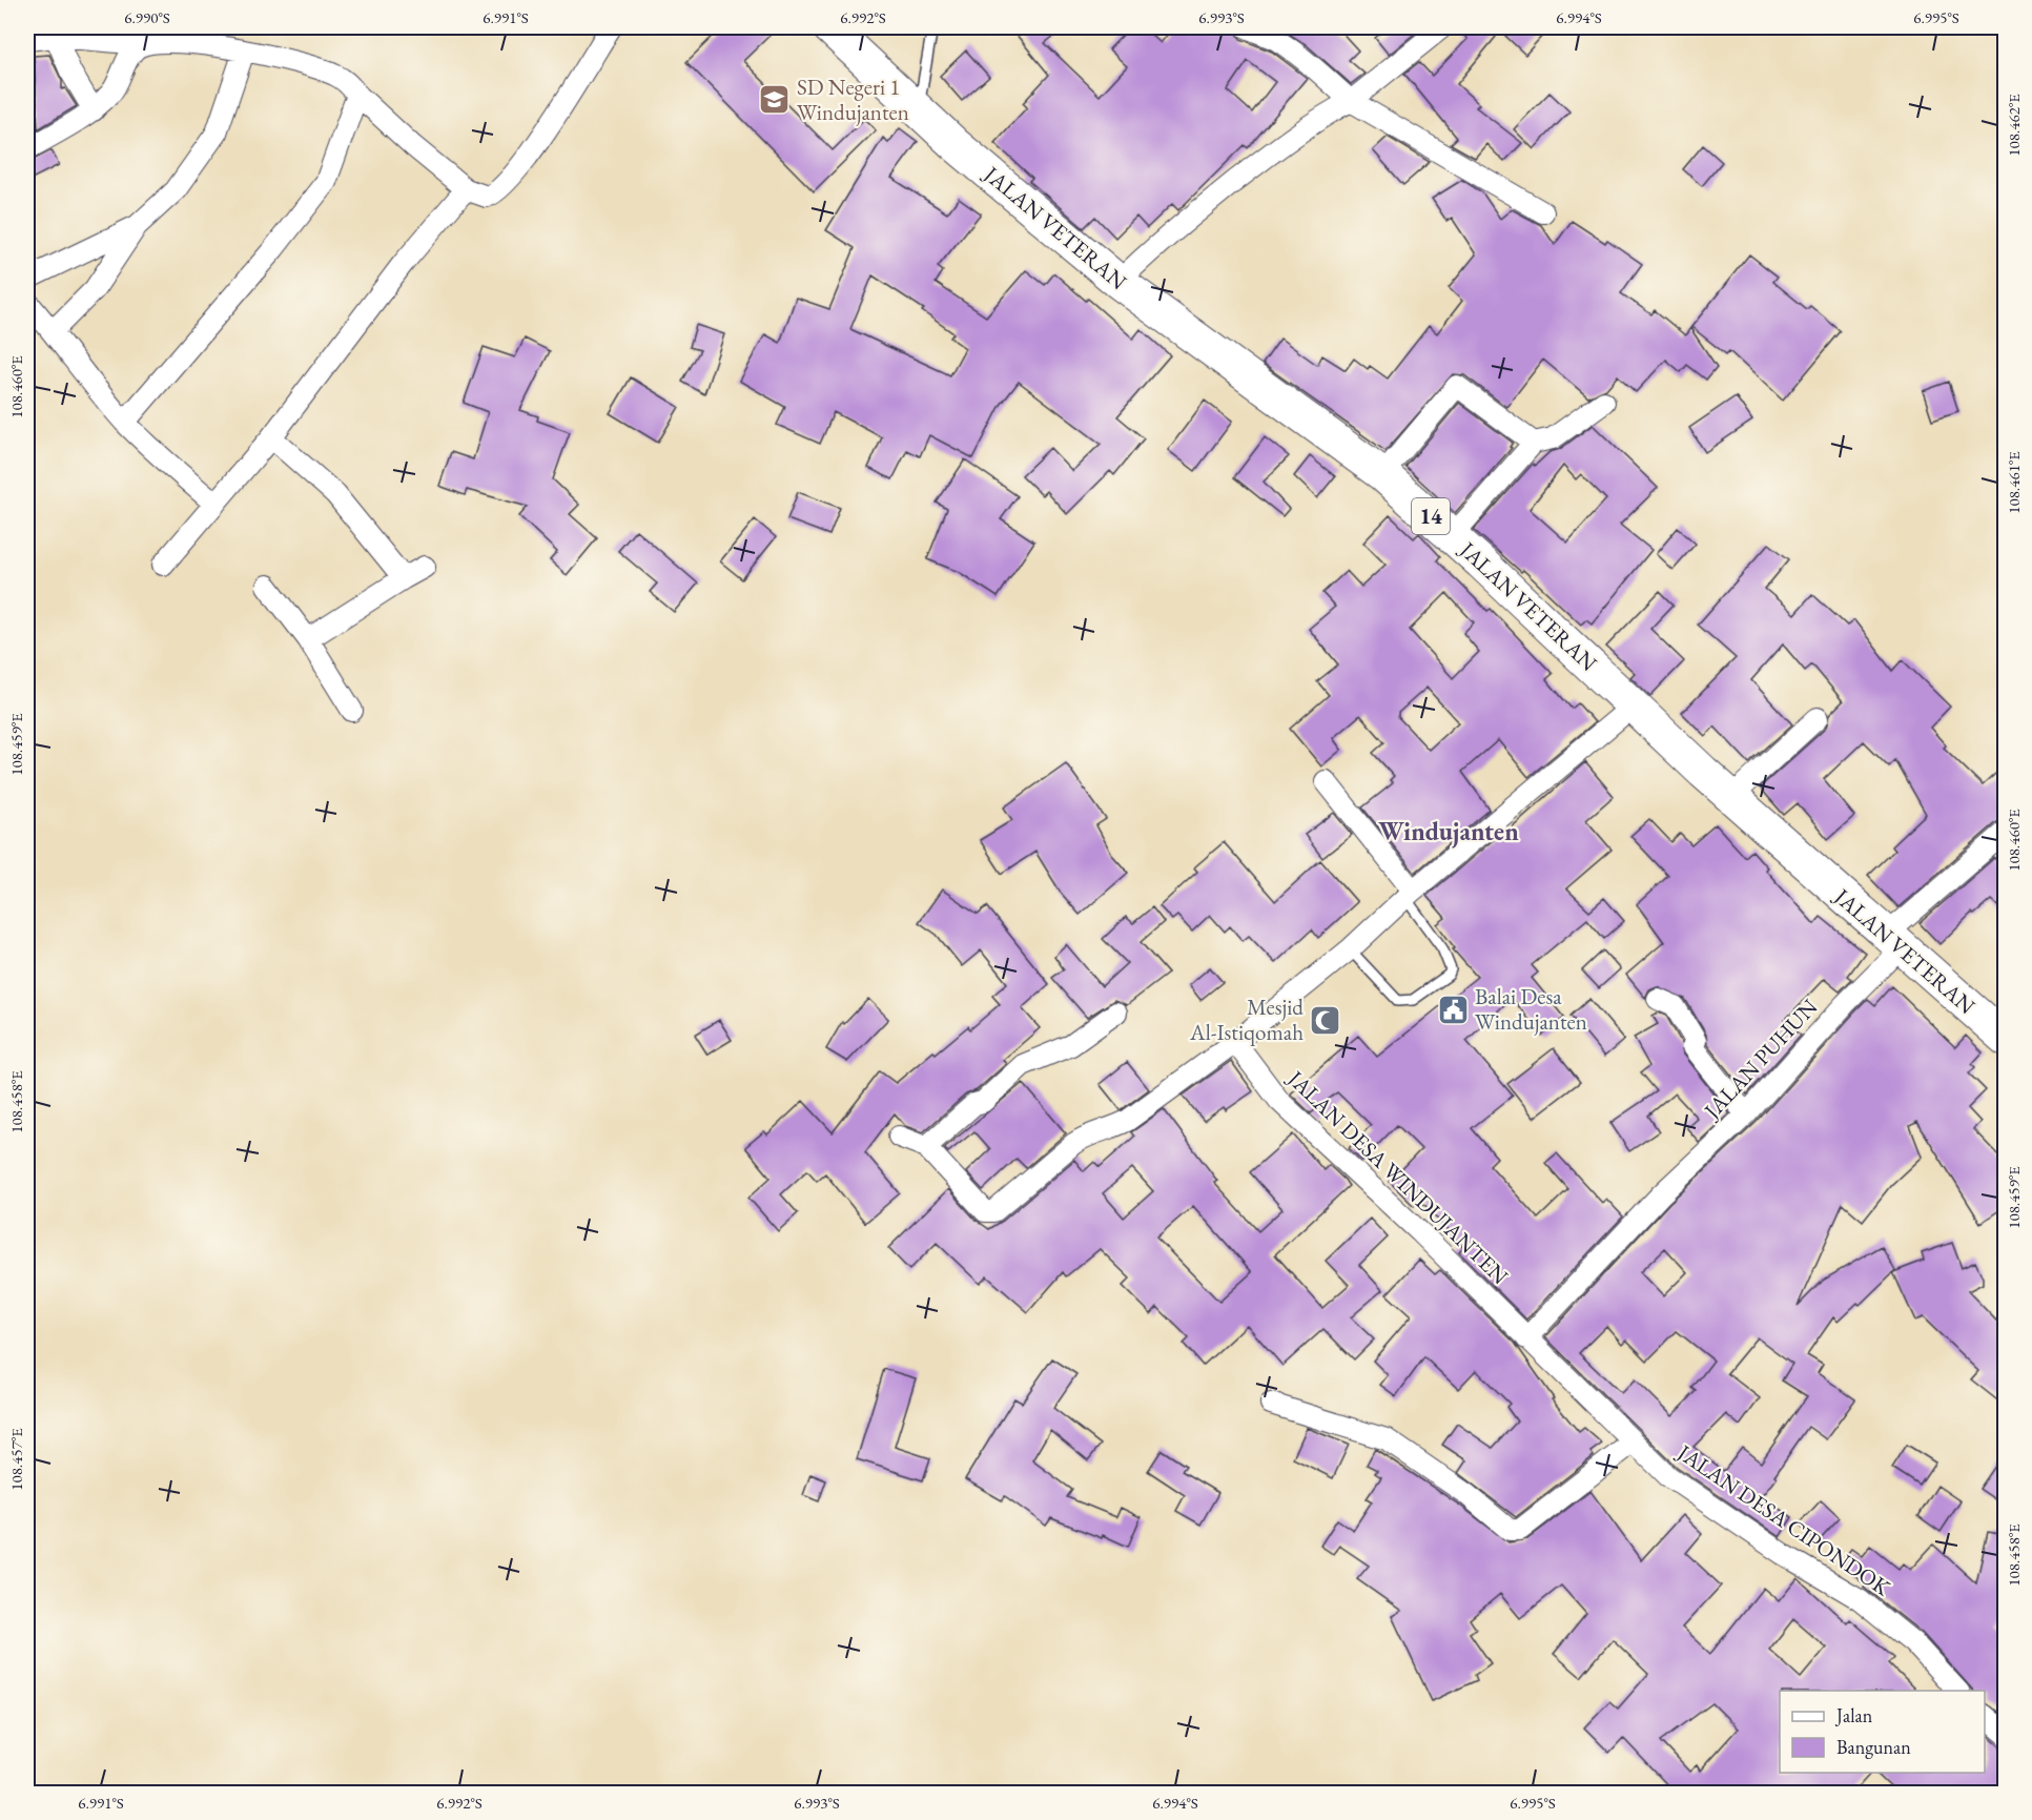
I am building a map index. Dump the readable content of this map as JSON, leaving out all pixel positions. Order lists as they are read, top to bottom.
{
  "streets": {
    "highway": ["JALAN VETERAN", "14"],
    "street": ["JALAN PUHUN", "JALAN DESA WINDUJANTEN", "JALAN DESA CIPONDOK"]
  },
  "crossings": [
    ["JALAN VETERAN", "JALAN PUHUN"],
    ["JALAN PUHUN", "JALAN DESA WINDUJANTEN"],
    ["JALAN DESA WINDUJANTEN", "JALAN DESA CIPONDOK"]
  ],
  "districts": ["Windujanten"],
  "places": {
    "school or university": ["SD Negeri 1 Windujanten"],
    "public building": ["Balai Desa Windujanten"],
    "mosque": ["Mesjid Al-Istiqomah"]
  },
  "legend": ["Jalan", "Bangunan"],
  "coordinates": [
    "6.990°S",
    "6.991°S",
    "6.992°S",
    "6.993°S",
    "6.994°S",
    "6.995°S",
    "108.462°E",
    "108.460°E",
    "108.461°E",
    "108.459°E",
    "108.458°E",
    "108.457°E"
  ]
}
